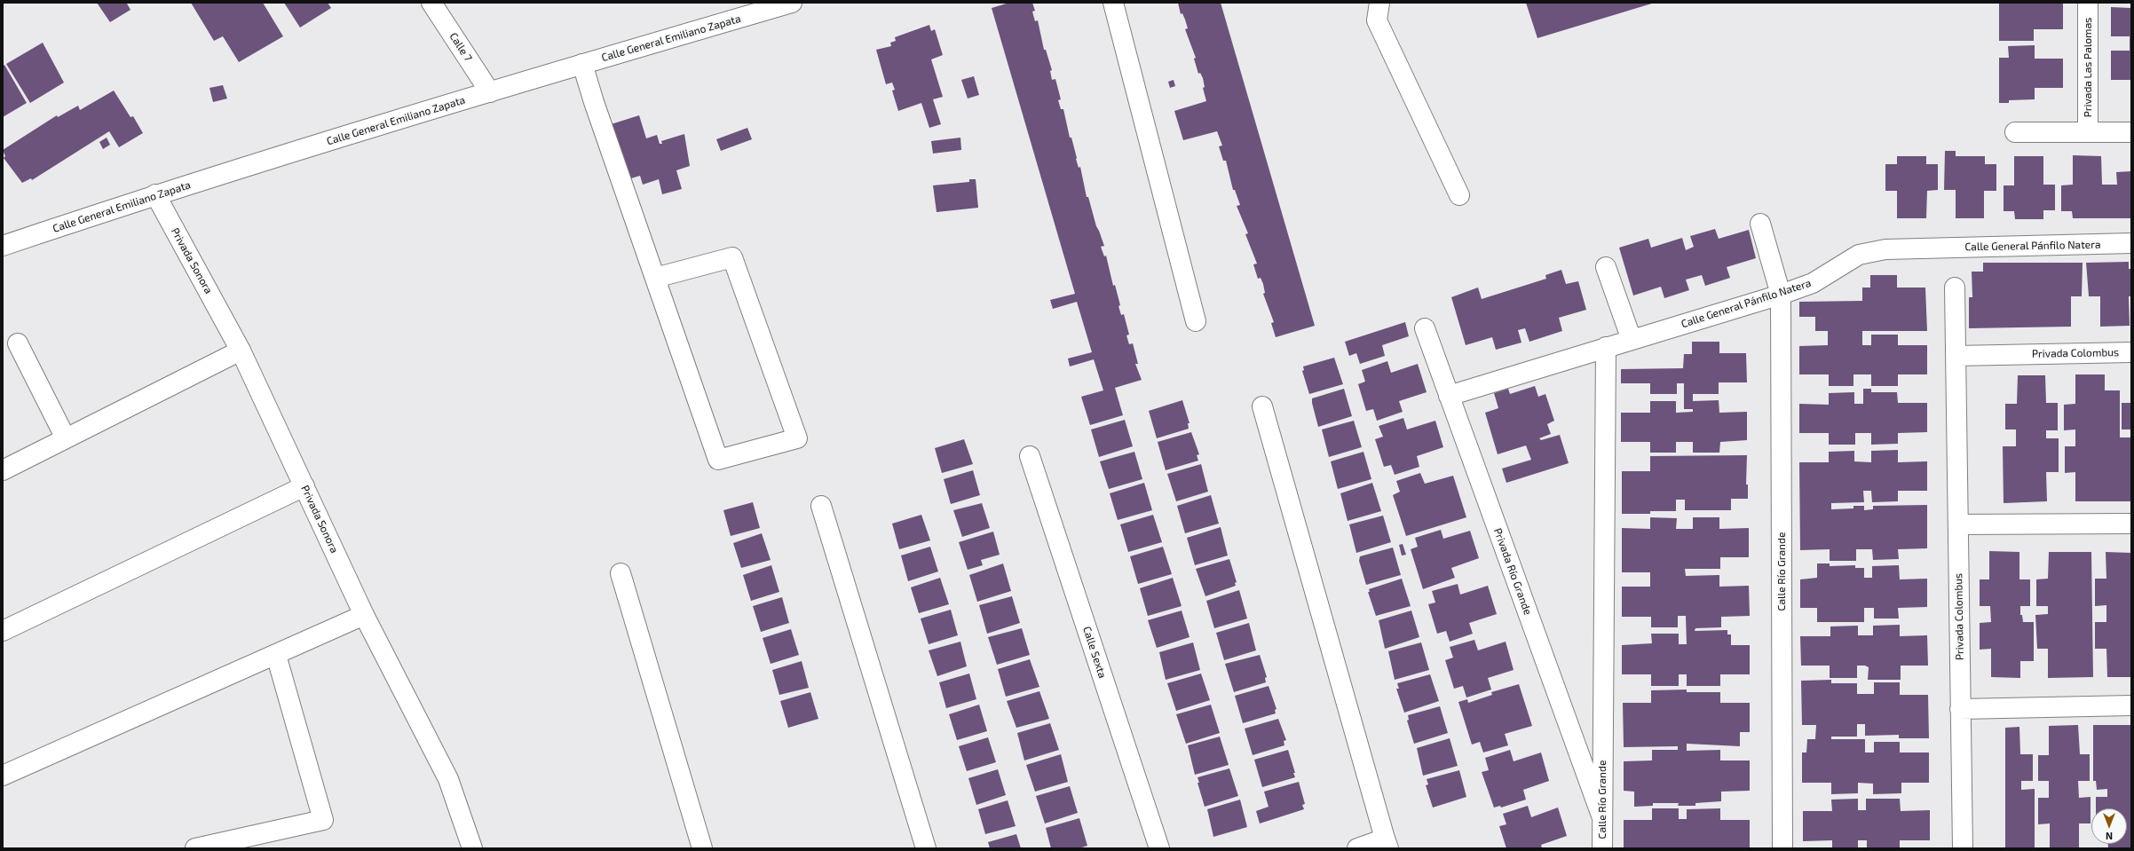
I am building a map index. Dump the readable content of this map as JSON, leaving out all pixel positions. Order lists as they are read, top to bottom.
{
  "streets": {
    "street": [
      "Calle General Emiliano Zapata",
      "Calle 7",
      "Privada Las Palomas",
      "Calle General Pánfilo Natera",
      "Privada Sonora",
      "Privada Colombus",
      "Privada Río Grande",
      "Calle Río Grande",
      "Calle Sexta"
    ]
  },
  "crossings": [
    ["Calle General Emiliano Zapata", "Calle 7"],
    ["Calle General Emiliano Zapata", "Privada Sonora"],
    ["Calle General Pánfilo Natera", "Privada Río Grande"],
    ["Calle General Pánfilo Natera", "Calle Río Grande"],
    ["Privada Río Grande", "Calle Río Grande"]
  ],
  "north": "bottom"
}
